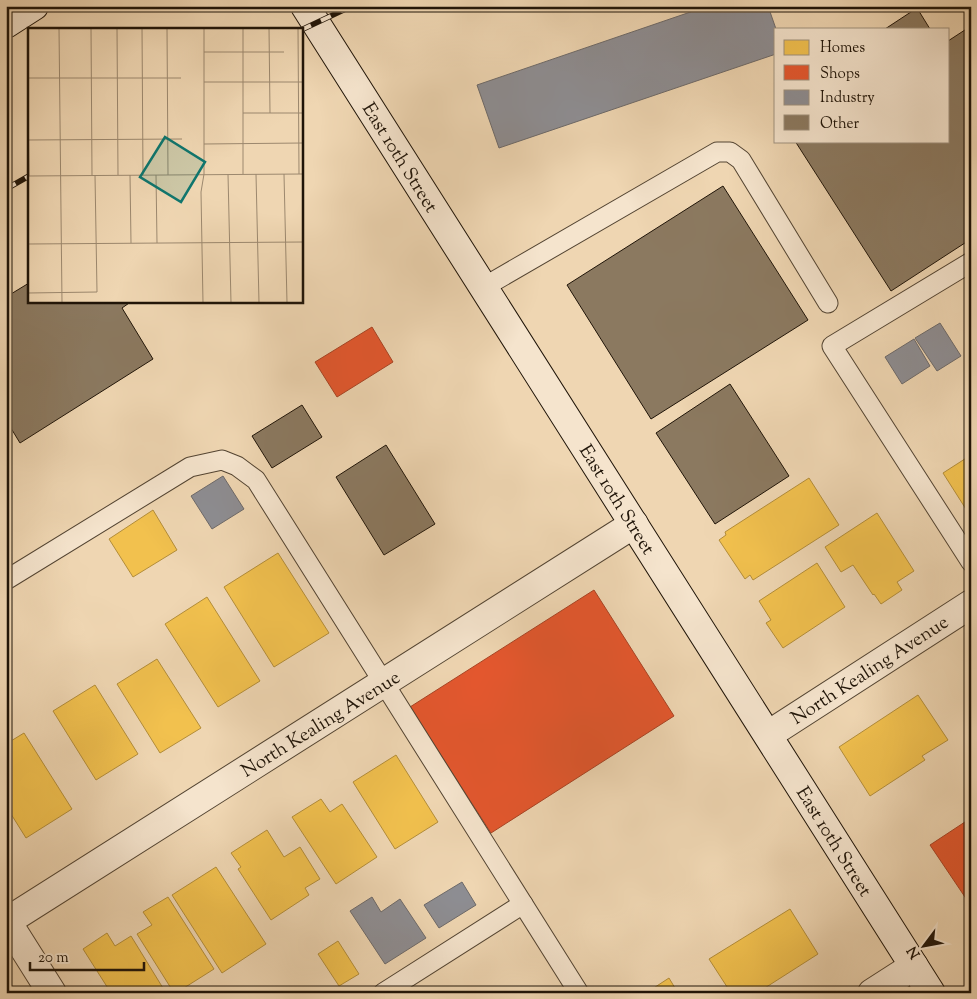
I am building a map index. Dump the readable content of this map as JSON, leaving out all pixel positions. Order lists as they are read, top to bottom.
{
  "streets": {
    "main road": ["East 10th Street", "North Kealing Avenue"]
  },
  "crossings": [
    ["East 10th Street", "North Kealing Avenue"]
  ],
  "legend": [
    "Homes",
    "Shops",
    "Industry",
    "Other"
  ],
  "scale_bar": "20 m",
  "north": "bottom left"
}
